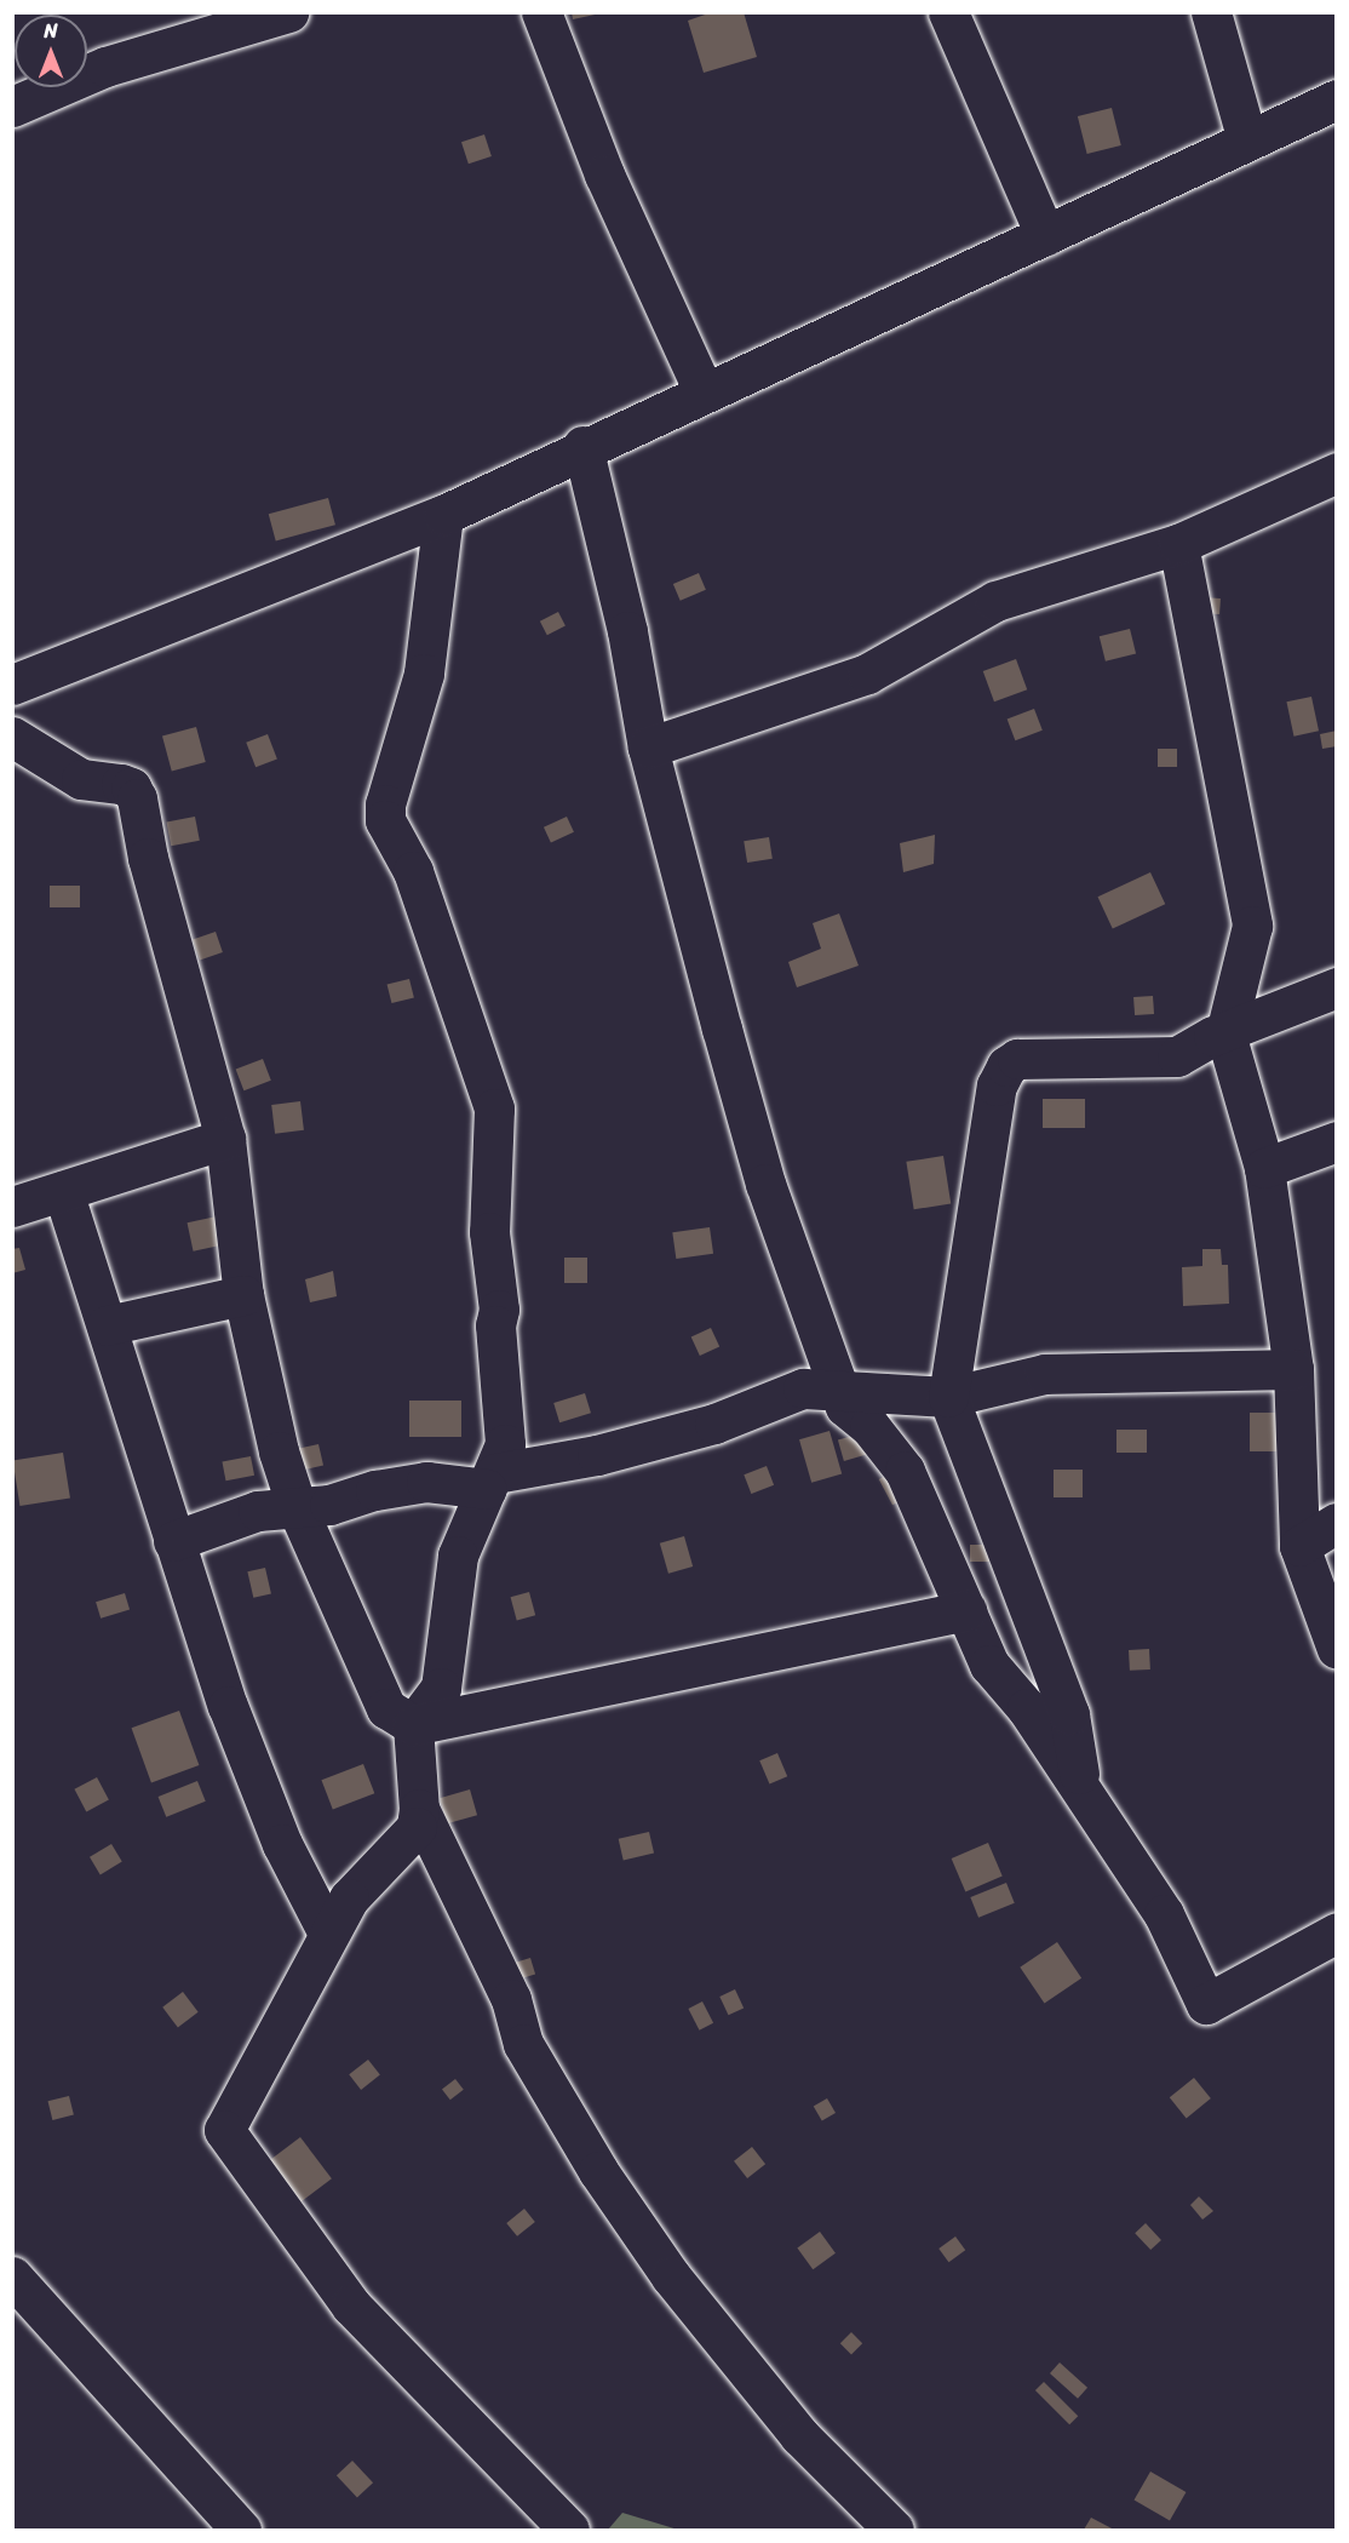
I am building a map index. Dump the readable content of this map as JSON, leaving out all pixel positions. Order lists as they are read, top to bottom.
{
  "north": "top"
}
